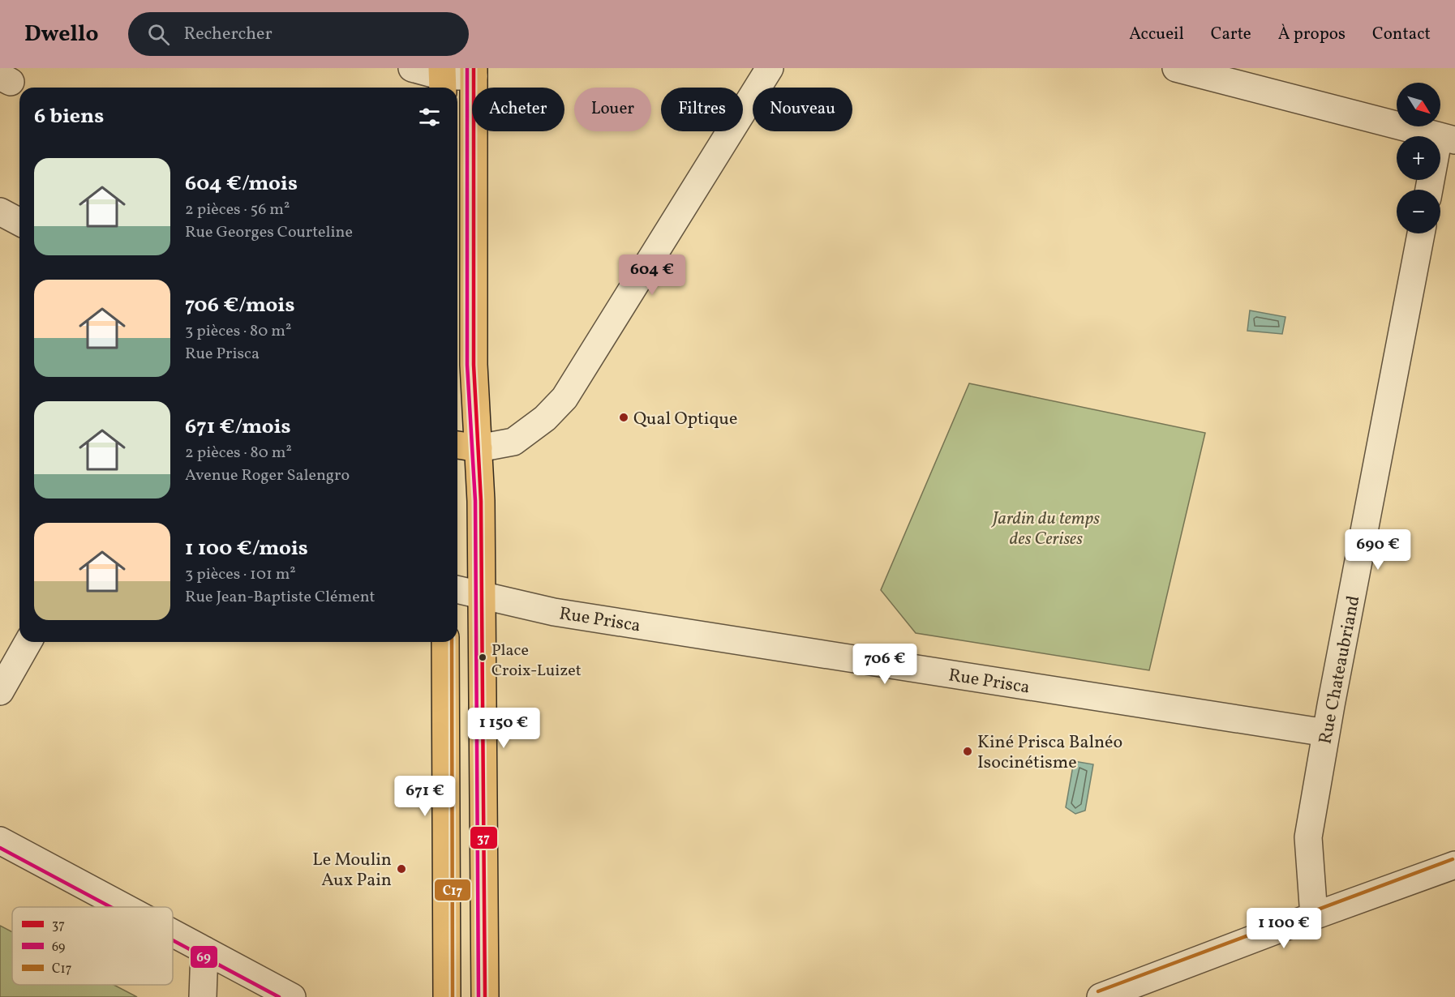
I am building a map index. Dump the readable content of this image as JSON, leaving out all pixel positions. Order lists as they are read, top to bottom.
{
  "streets": {
    "street": ["Rue Prisca", "Rue Chateaubriand"]
  },
  "crossings": [
    ["Rue Prisca", "Rue Chateaubriand"]
  ],
  "parks": ["Jardin du temps des Cerises"],
  "places": [
    "Qual Optique",
    "Place Croix-Luizet",
    "Kiné Prisca Balnéo Isocinétisme",
    "Le Moulin Aux Pain"
  ],
  "lines": ["transit line 37", "transit line 69", "transit line C17"],
  "legend": ["37", "69", "C17"],
  "north": "bottom right",
  "page": {
    "header": "Dwello",
    "search": "Rechercher",
    "nav": [
      "Accueil",
      "Carte",
      "À propos",
      "Contact"
    ],
    "map_buttons": ["+", "−"],
    "chip": [
      "Acheter",
      "Louer",
      "Filtres",
      "Nouveau"
    ],
    "heading": "6 biens",
    "list": [
      {
        "name": "604 €/mois",
        "note": "2 pièces · 56 m² · Rue Georges Courteline"
      },
      {
        "name": "706 €/mois",
        "note": "3 pièces · 80 m² · Rue Prisca"
      },
      {
        "name": "671 €/mois",
        "note": "2 pièces · 80 m² · Avenue Roger Salengro"
      },
      {
        "name": "1 100 €/mois",
        "note": "3 pièces · 101 m² · Rue Jean-Baptiste Clément"
      }
    ],
    "price": [
      "604 €",
      "690 €",
      "706 €",
      "1 150 €",
      "671 €",
      "1 100 €"
    ]
  }
}
